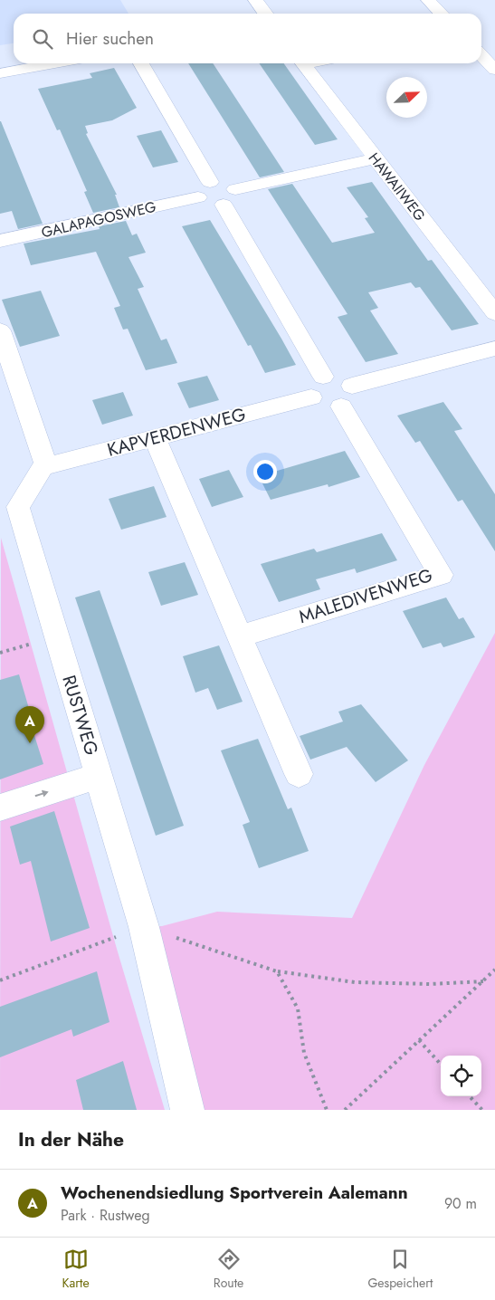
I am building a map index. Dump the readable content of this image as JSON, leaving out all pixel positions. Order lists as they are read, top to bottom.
{
  "streets": {
    "street": [
      "HAWAIIWEG",
      "GALAPAGOSWEG",
      "KAPVERDENWEG",
      "MALEDIVENWEG",
      "RUSTWEG"
    ]
  },
  "crossings": [
    ["KAPVERDENWEG", "MALEDIVENWEG"],
    ["KAPVERDENWEG", "RUSTWEG"]
  ],
  "north": "top right",
  "page": {
    "search": "Hier suchen",
    "pins": "A",
    "heading": "In der Nähe",
    "list": [
      {
        "mark": "A",
        "name": "Wochenendsiedlung Sportverein Aalemann",
        "note": "Park · Rustweg",
        "value": "90 m"
      }
    ],
    "nav": ["Karte", "Route", "Gespeichert"]
  }
}
